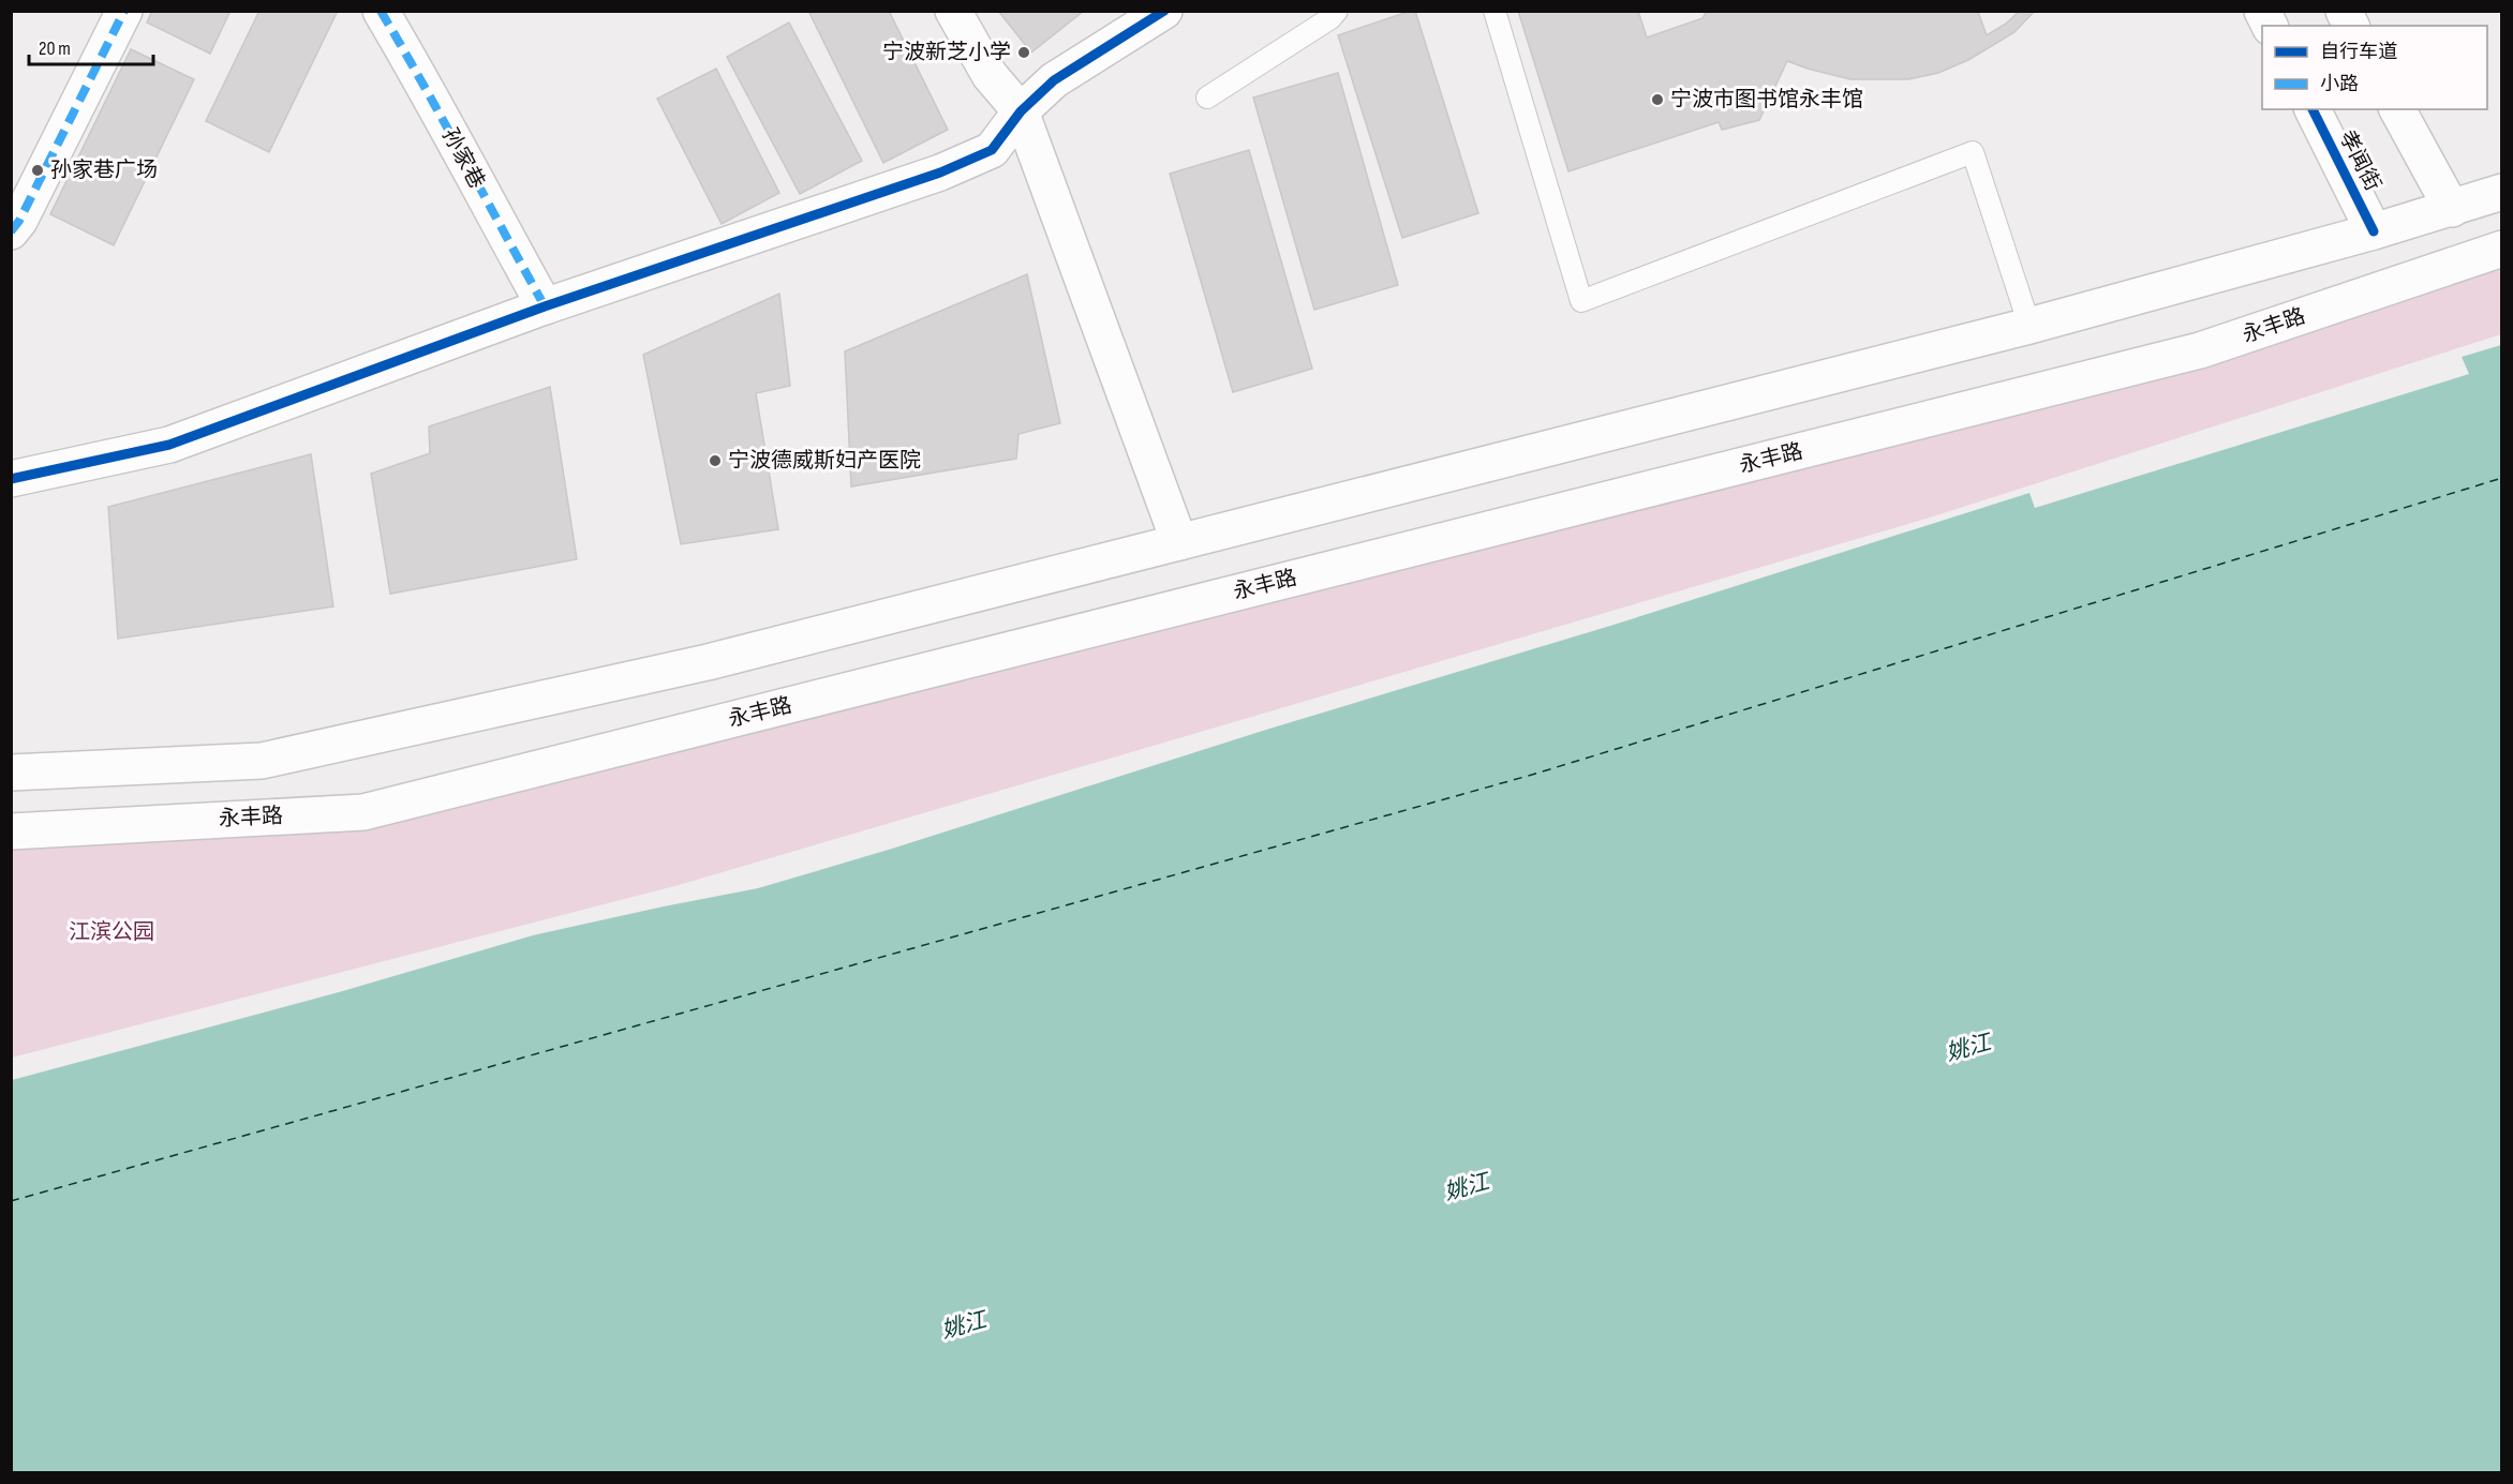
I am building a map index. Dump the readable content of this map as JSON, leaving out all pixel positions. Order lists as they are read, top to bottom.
{
  "streets": {
    "main road": ["孙家巷", "孝闻街", "永丰路"]
  },
  "water": ["姚江"],
  "parks": ["江滨公园"],
  "places": [
    "宁波新芝小学",
    "宁波市图书馆永丰馆",
    "孙家巷广场",
    "宁波德威斯妇产医院"
  ],
  "legend": ["自行车道", "小路"],
  "scale_bar": "20 m"
}
